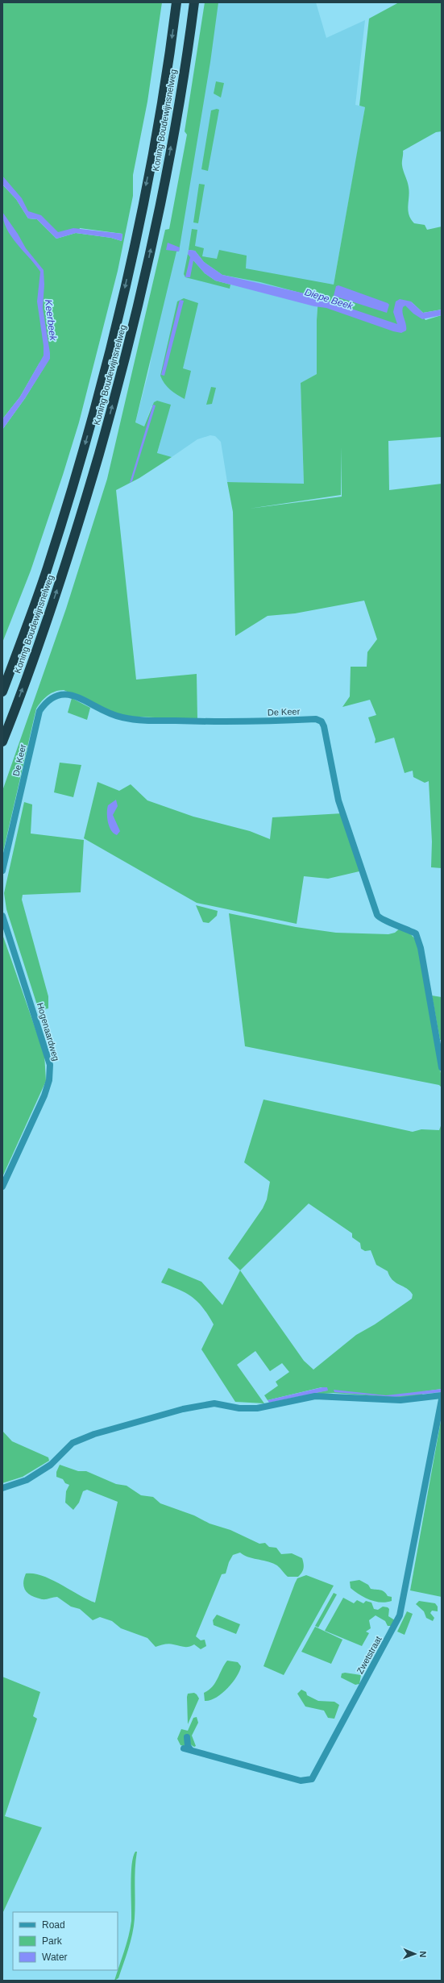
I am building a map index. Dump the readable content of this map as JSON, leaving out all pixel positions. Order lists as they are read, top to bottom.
{
  "streets": {
    "highway": ["Koning Boudewijnsnelweg"],
    "street": ["De Keer", "Hogenaardweg", "Zwetstraat"]
  },
  "water": ["Diepe Beek", "Keerbeek"],
  "legend": ["Road", "Park", "Water"],
  "north": "right"
}
